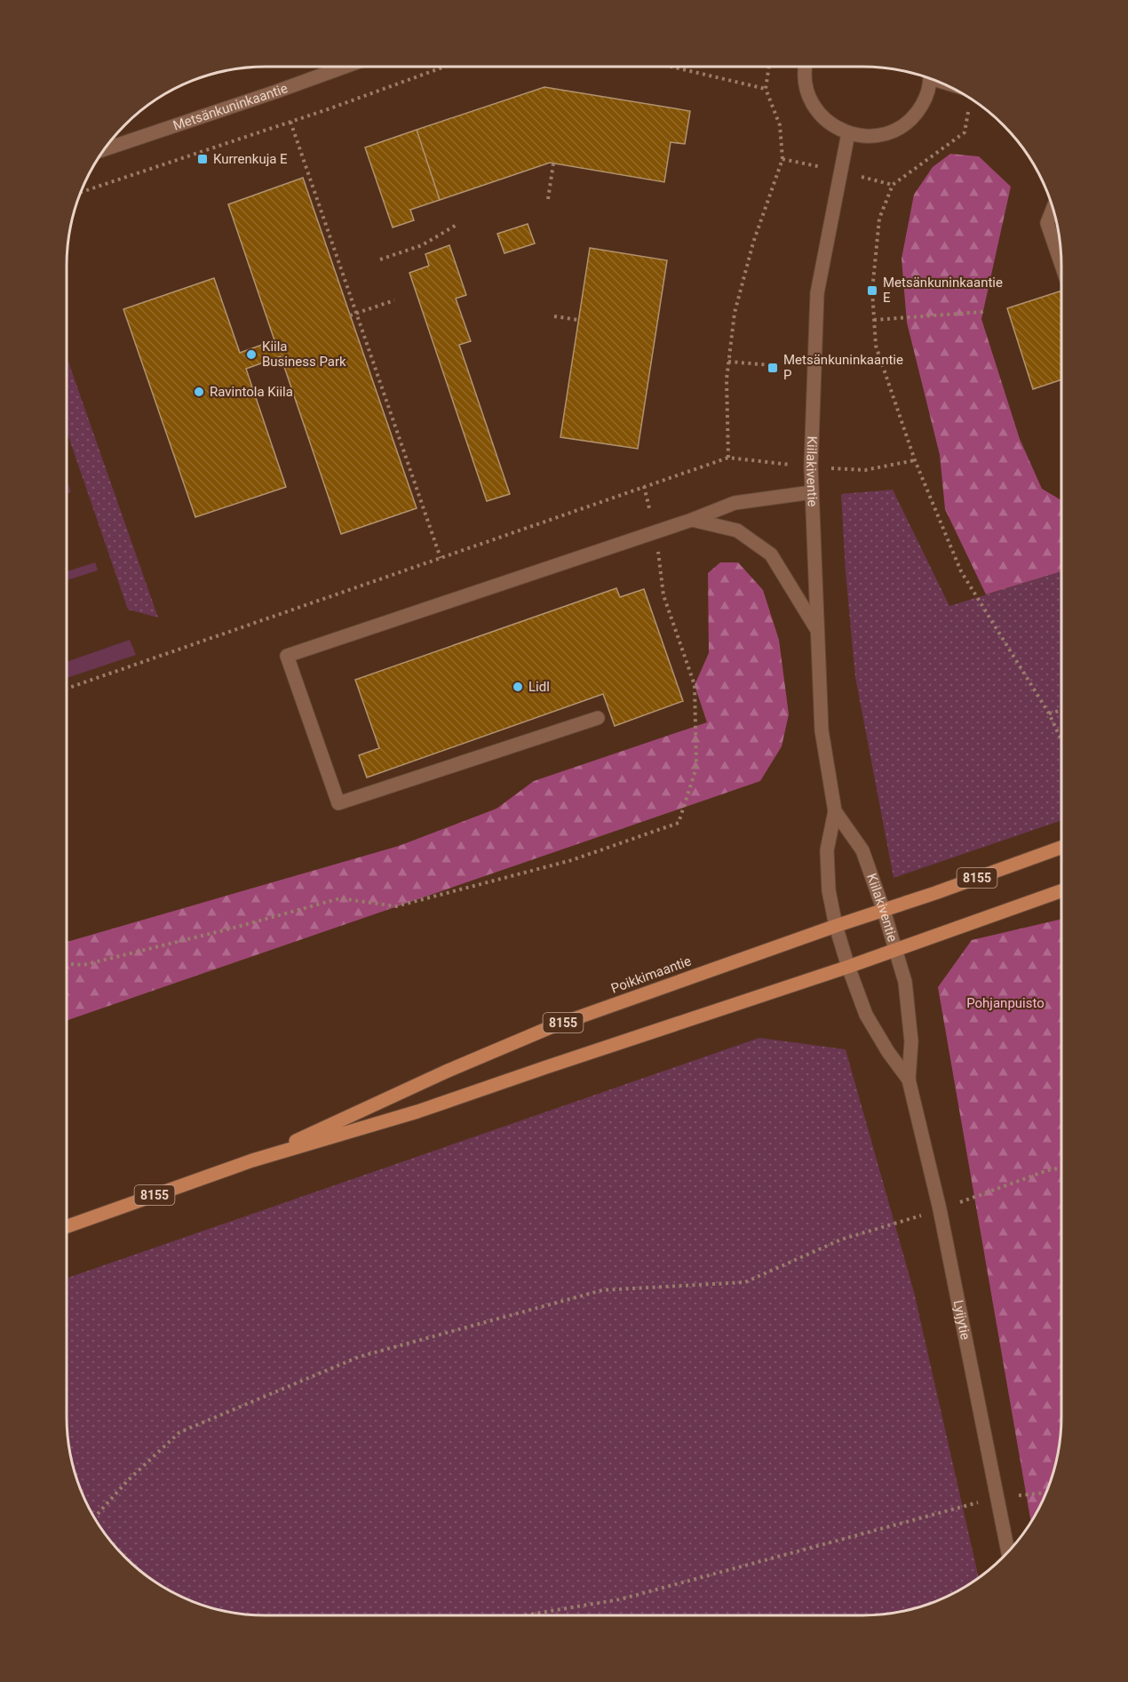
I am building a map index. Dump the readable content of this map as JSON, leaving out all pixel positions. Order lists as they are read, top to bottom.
{
  "streets": {
    "main road": ["8155", "Poikkimaantie"],
    "street": ["Metsänkuninkaantie", "Kiilakiventie", "Lyijytie"]
  },
  "crossings": [
    ["Kiilakiventie", "Poikkimaantie"],
    ["Kiilakiventie", "Lyijytie"],
    ["Poikkimaantie", "Lyijytie"]
  ],
  "parks": ["Pohjanpuisto"],
  "places": {
    "transit": ["Kurrenkuja E", "Metsänkuninkaantie E", "Metsänkuninkaantie P"],
    "other": ["Kiila Business Park", "Ravintola Kiila", "Lidl"]
  }
}
